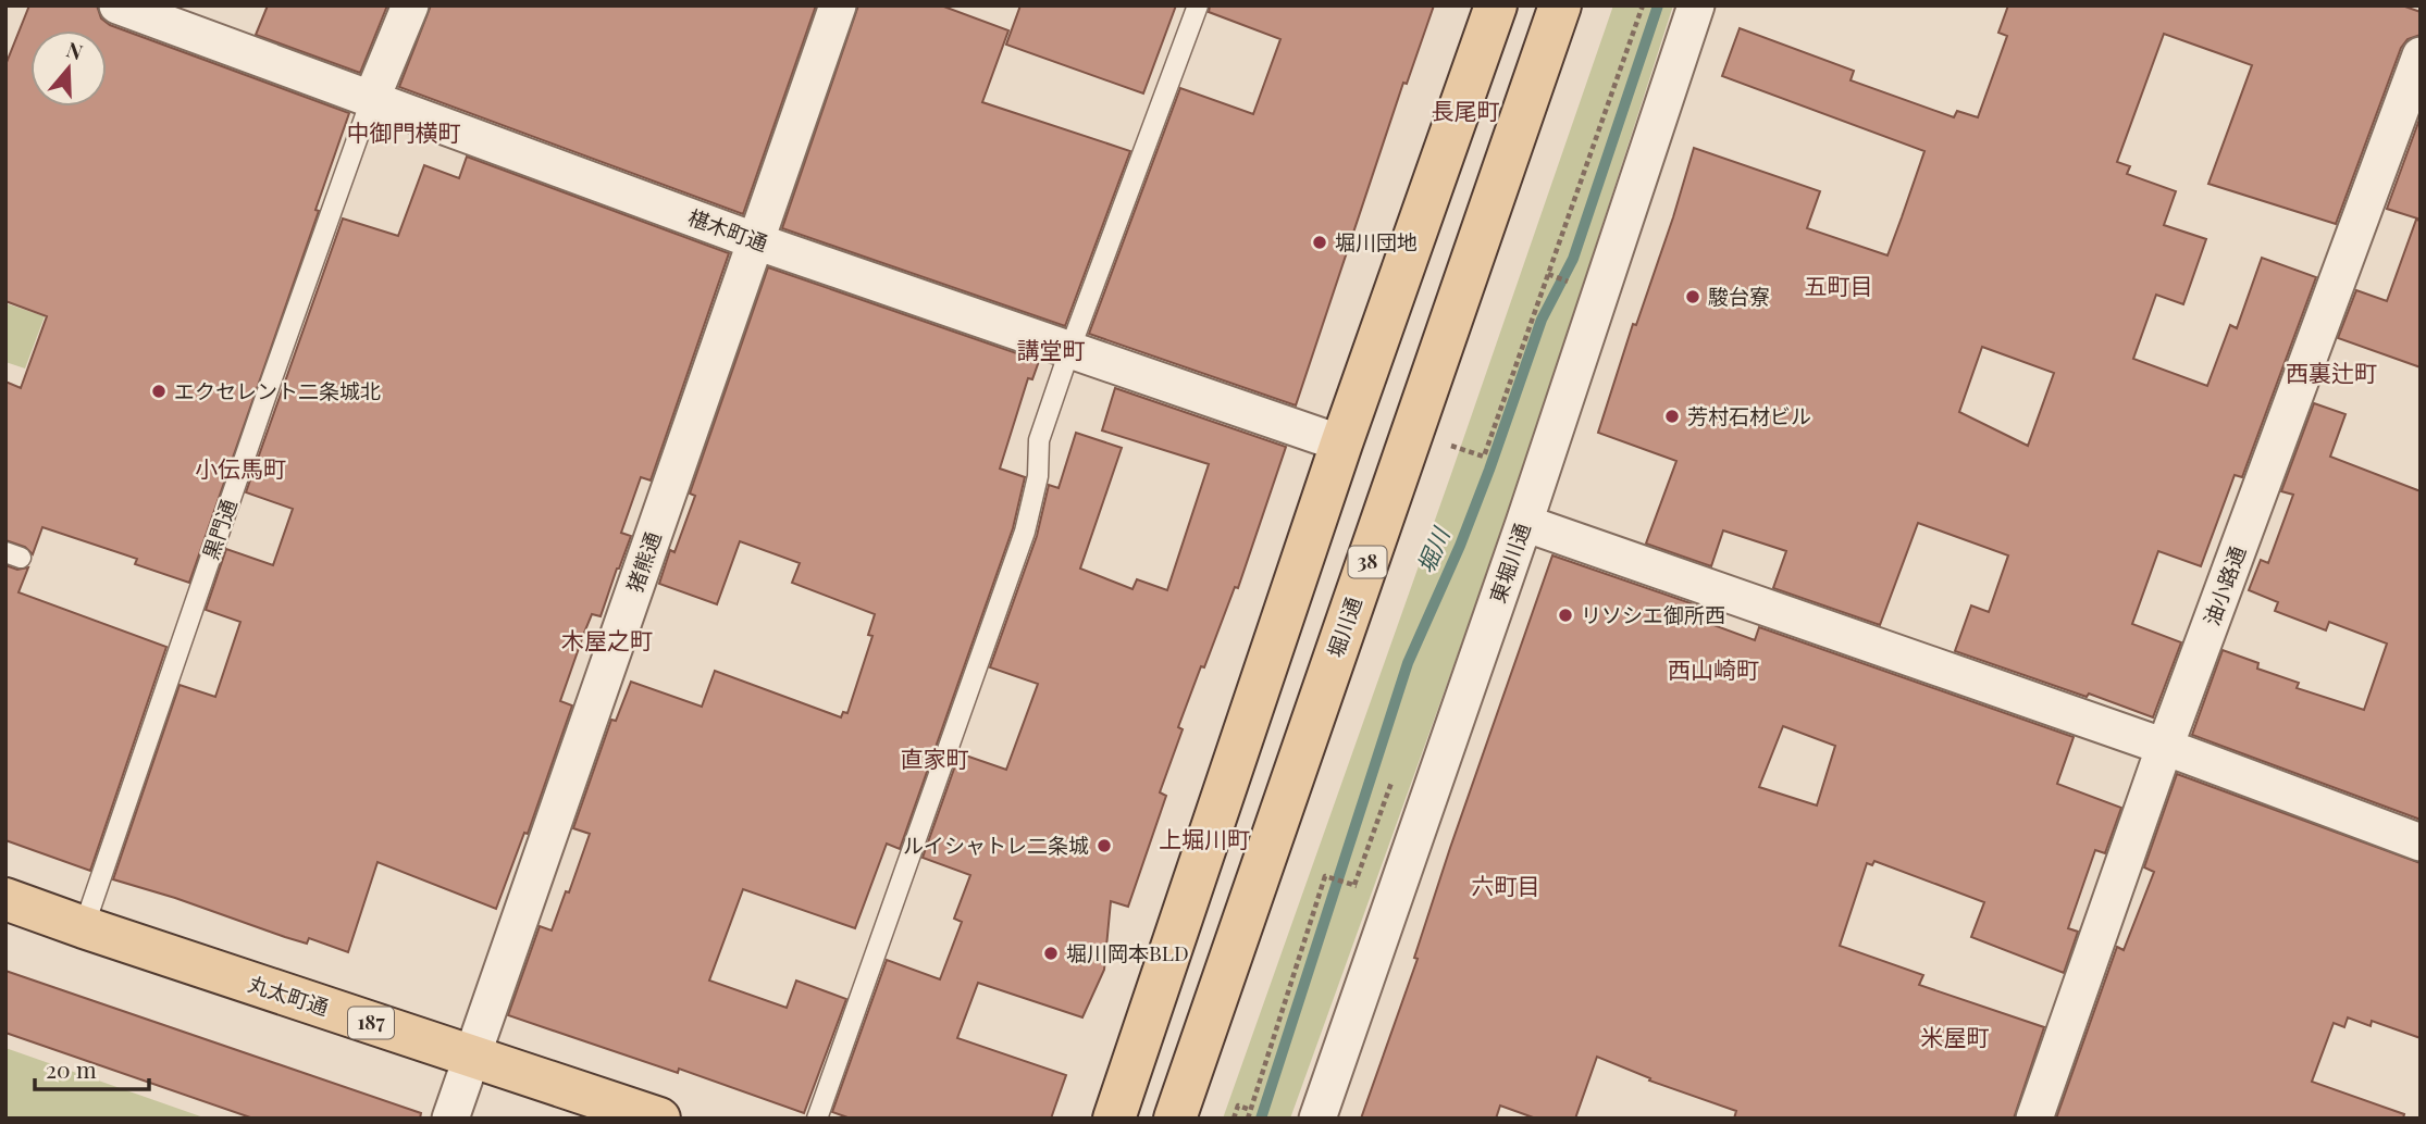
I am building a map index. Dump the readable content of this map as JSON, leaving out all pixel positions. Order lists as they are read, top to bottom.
{
  "streets": {
    "main road": [
      "38",
      "堀川通",
      "丸太町通",
      "187"
    ],
    "street": [
      "椹木町通",
      "黒門通",
      "猪熊通",
      "東堀川通",
      "油小路通"
    ]
  },
  "crossings": [
    ["椹木町通", "黒門通"],
    ["椹木町通", "猪熊通"],
    ["黒門通", "丸太町通"],
    ["猪熊通", "丸太町通"]
  ],
  "districts": [
    "長尾町",
    "中御門横町",
    "五町目",
    "講堂町",
    "西裏辻町",
    "小伝馬町",
    "木屋之町",
    "西山崎町",
    "直家町",
    "上堀川町",
    "六町目",
    "米屋町"
  ],
  "water": ["堀川"],
  "places": [
    "堀川団地",
    "駿台寮",
    "エクセレント二条城北",
    "芳村石材ビル",
    "リソシエ御所西",
    "ルイシャトレ二条城",
    "堀川岡本BLD"
  ],
  "scale_bar": "20 m",
  "north": "top"
}
